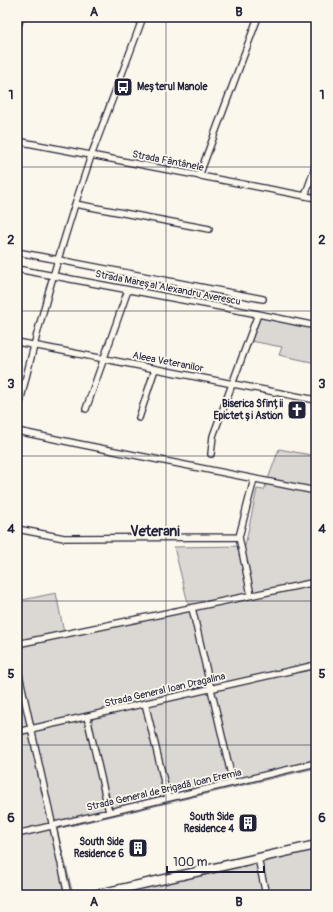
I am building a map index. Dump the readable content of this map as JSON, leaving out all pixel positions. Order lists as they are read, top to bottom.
{
  "streets": {
    "street": [
      "Strada Fântânele",
      "Strada Mareșal Alexandru Averescu",
      "Aleea Veteranilor",
      "Strada General Ioan Dragalina",
      "Strada General de Brigadă Ioan Eremia"
    ]
  },
  "districts": ["Veterani"],
  "places": {
    "bus stop": ["Meșterul Manole"],
    "church": ["Biserica Sfinții Epictet și Astion"],
    "building": ["South Side Residence 4", "South Side Residence 6"]
  },
  "scale_bar": "100 m",
  "grid": {
    "columns": ["A", "B"],
    "rows": [
      "1",
      "2",
      "3",
      "4",
      "5",
      "6"
    ]
  }
}
